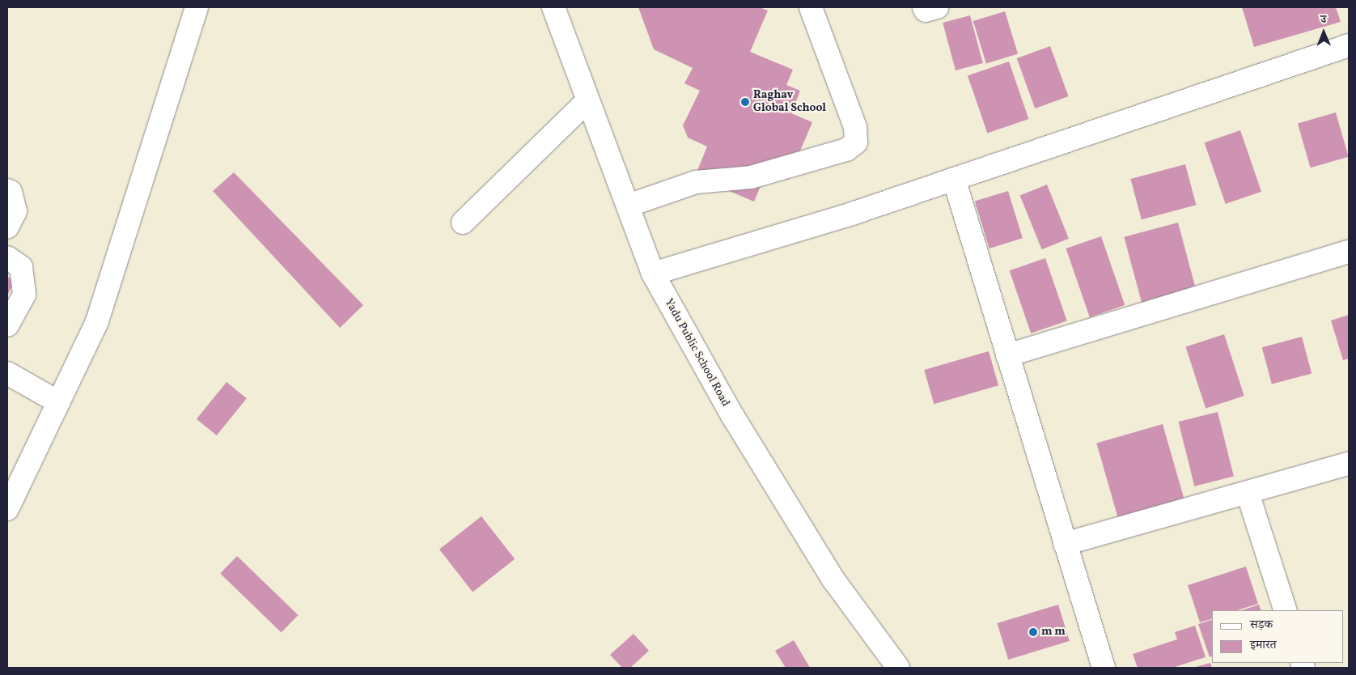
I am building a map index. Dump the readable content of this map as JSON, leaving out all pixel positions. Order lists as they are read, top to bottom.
{
  "streets": {
    "street": ["Yadu Public School Road"]
  },
  "places": ["Raghav Global School", "m m"],
  "legend": ["सड़क", "इमारत"],
  "north": "top"
}
